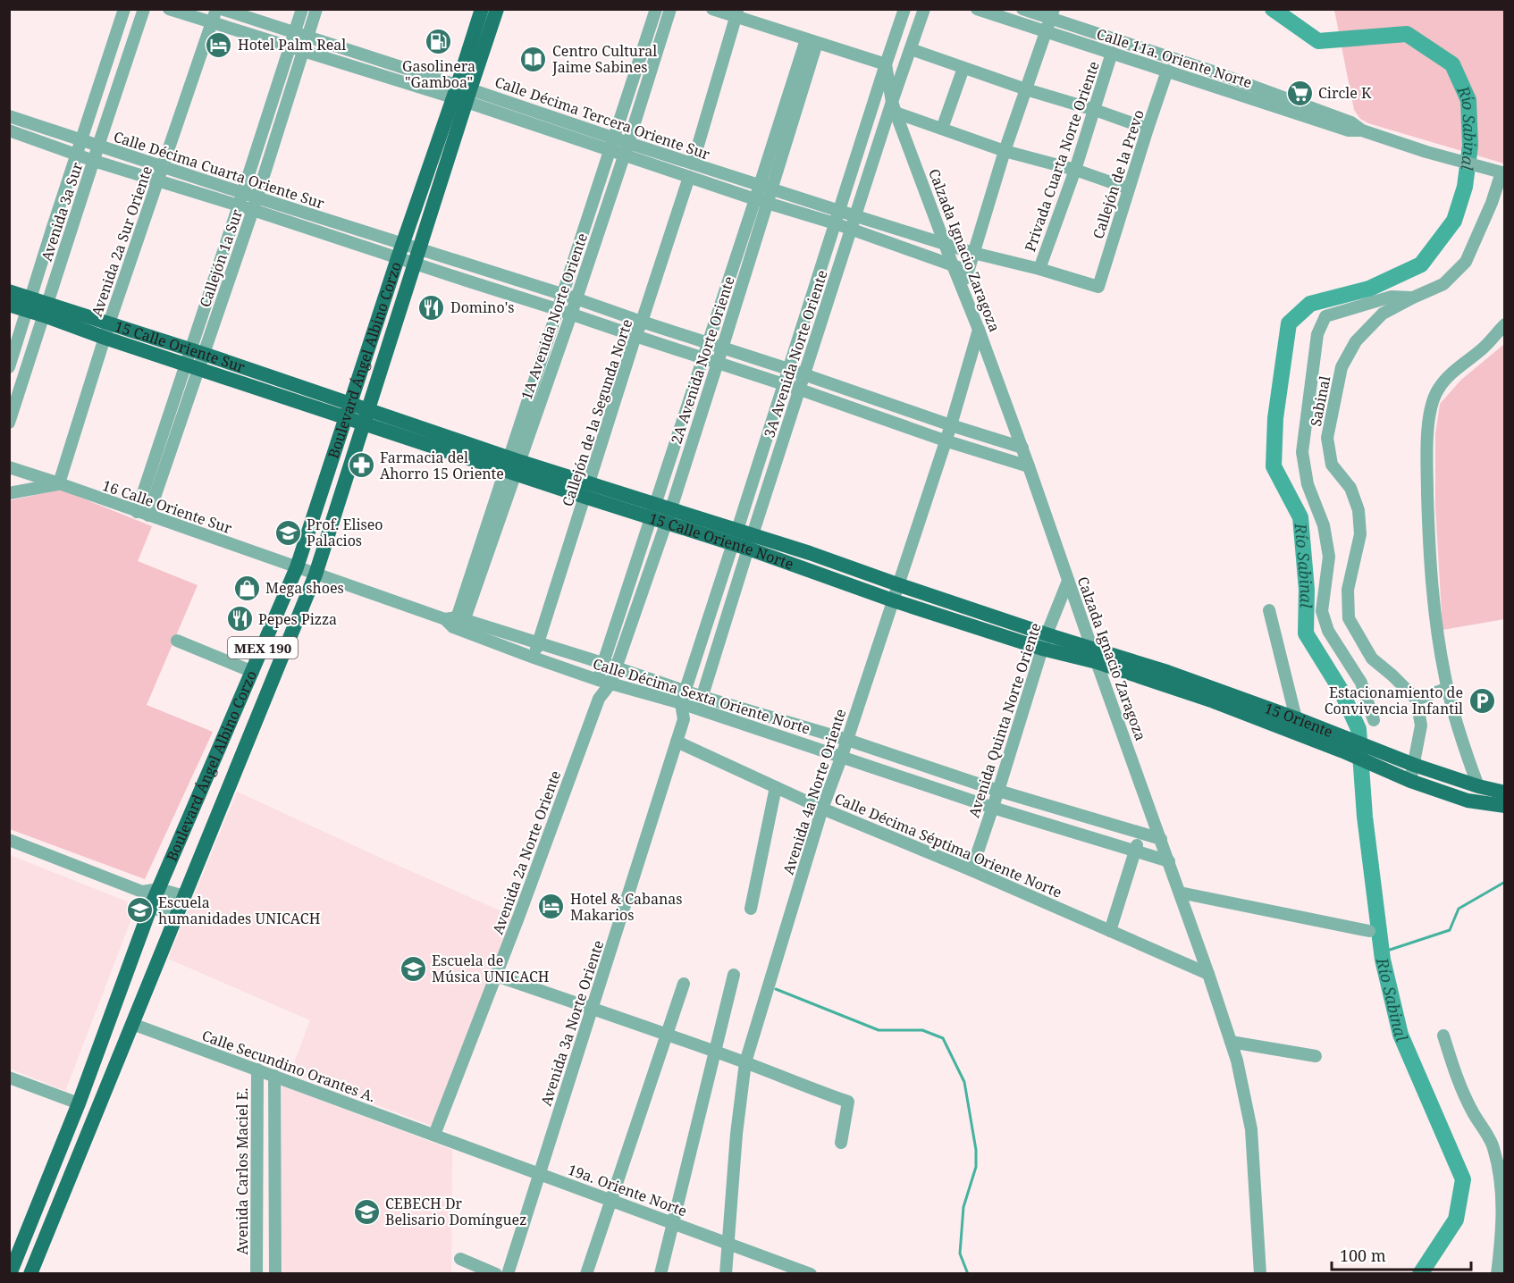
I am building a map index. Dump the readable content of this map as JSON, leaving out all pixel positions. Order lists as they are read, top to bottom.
{
  "streets": {
    "main road": [
      "15 Calle Oriente Sur",
      "Boulevard Ángel Albino Corzo",
      "15 Calle Oriente Norte",
      "MEX 190",
      "15 Oriente"
    ],
    "street": [
      "Calle 11a. Oriente Norte",
      "Calle Décima Tercera Oriente Sur",
      "Privada Cuarta Norte Oriente",
      "Calle Décima Cuarta Oriente Sur",
      "Callejón de la Prevo",
      "Avenida 3a Sur",
      "Avenida 2a Sur Oriente",
      "Calzada Ignacio Zaragoza",
      "Callejón 1a Sur",
      "1A Avenida Norte Oriente",
      "3A Avenida Norte Oriente",
      "2A Avenida Norte Oriente",
      "Sabinal",
      "Callejón de la Segunda Norte",
      "16 Calle Oriente Sur",
      "Calle Décima Sexta Oriente Norte",
      "Avenida Quinta Norte Oriente",
      "Avenida 4a Norte Oriente",
      "Calle Décima Séptima Oriente Norte",
      "Avenida 2a Norte Oriente",
      "Avenida 3a Norte Oriente",
      "Calle Secundino Orantes A.",
      "Avenida Carlos Maciel E.",
      "19a. Oriente Norte"
    ]
  },
  "crossings": [
    ["Calle 11a. Oriente Norte", "Privada Cuarta Norte Oriente"],
    ["Calle 11a. Oriente Norte", "Callejón de la Prevo"],
    ["Calle 11a. Oriente Norte", "Sabinal"],
    ["Calle Décima Tercera Oriente Sur", "Privada Cuarta Norte Oriente"],
    ["Calle Décima Tercera Oriente Sur", "Callejón de la Prevo"],
    ["Calle Décima Tercera Oriente Sur", "Calzada Ignacio Zaragoza"],
    ["Calle Décima Tercera Oriente Sur", "Callejón 1a Sur"],
    ["Calle Décima Tercera Oriente Sur", "1A Avenida Norte Oriente"],
    ["Calle Décima Tercera Oriente Sur", "3A Avenida Norte Oriente"],
    ["Calle Décima Tercera Oriente Sur", "Boulevard Ángel Albino Corzo"],
    ["Calle Décima Tercera Oriente Sur", "2A Avenida Norte Oriente"],
    ["Calle Décima Tercera Oriente Sur", "Callejón de la Segunda Norte"],
    ["Calle Décima Cuarta Oriente Sur", "Avenida 3a Sur"],
    ["Calle Décima Cuarta Oriente Sur", "Avenida 2a Sur Oriente"],
    ["Calle Décima Cuarta Oriente Sur", "Callejón 1a Sur"],
    ["Calle Décima Cuarta Oriente Sur", "Boulevard Ángel Albino Corzo"],
    ["Avenida 3a Sur", "15 Calle Oriente Sur"],
    ["Avenida 2a Sur Oriente", "15 Calle Oriente Sur"],
    ["Avenida 2a Sur Oriente", "16 Calle Oriente Sur"],
    ["Calzada Ignacio Zaragoza", "3A Avenida Norte Oriente"],
    ["Calzada Ignacio Zaragoza", "15 Calle Oriente Norte"],
    ["Calzada Ignacio Zaragoza", "Calle Décima Sexta Oriente Norte"],
    ["Calzada Ignacio Zaragoza", "Avenida Quinta Norte Oriente"],
    ["Calzada Ignacio Zaragoza", "15 Oriente"],
    ["Calzada Ignacio Zaragoza", "Avenida 4a Norte Oriente"],
    ["Calzada Ignacio Zaragoza", "Calle Décima Séptima Oriente Norte"],
    ["Callejón 1a Sur", "15 Calle Oriente Sur"],
    ["Callejón 1a Sur", "16 Calle Oriente Sur"],
    ["1A Avenida Norte Oriente", "15 Calle Oriente Norte"],
    ["1A Avenida Norte Oriente", "Calle Décima Sexta Oriente Norte"],
    ["15 Calle Oriente Sur", "Boulevard Ángel Albino Corzo"],
    ["15 Calle Oriente Sur", "15 Calle Oriente Norte"],
    ["3A Avenida Norte Oriente", "15 Calle Oriente Norte"],
    ["3A Avenida Norte Oriente", "Calle Décima Sexta Oriente Norte"],
    ["3A Avenida Norte Oriente", "Avenida 3a Norte Oriente"],
    ["Boulevard Ángel Albino Corzo", "16 Calle Oriente Sur"],
    ["Boulevard Ángel Albino Corzo", "15 Calle Oriente Norte"],
    ["Boulevard Ángel Albino Corzo", "Calle Décima Sexta Oriente Norte"],
    ["Boulevard Ángel Albino Corzo", "Calle Secundino Orantes A."],
    ["2A Avenida Norte Oriente", "15 Calle Oriente Norte"],
    ["2A Avenida Norte Oriente", "Calle Décima Sexta Oriente Norte"],
    ["2A Avenida Norte Oriente", "Avenida 2a Norte Oriente"],
    ["Callejón de la Segunda Norte", "15 Calle Oriente Norte"],
    ["Callejón de la Segunda Norte", "Calle Décima Sexta Oriente Norte"],
    ["16 Calle Oriente Sur", "Calle Décima Sexta Oriente Norte"],
    ["15 Calle Oriente Norte", "Avenida Quinta Norte Oriente"],
    ["15 Calle Oriente Norte", "15 Oriente"],
    ["15 Calle Oriente Norte", "Avenida 4a Norte Oriente"],
    ["Calle Décima Sexta Oriente Norte", "Avenida Quinta Norte Oriente"],
    ["Calle Décima Sexta Oriente Norte", "Avenida 4a Norte Oriente"],
    ["Calle Décima Sexta Oriente Norte", "Avenida 2a Norte Oriente"],
    ["Calle Décima Sexta Oriente Norte", "Avenida 3a Norte Oriente"],
    ["Avenida Quinta Norte Oriente", "Calle Décima Séptima Oriente Norte"],
    ["Avenida 4a Norte Oriente", "Calle Décima Séptima Oriente Norte"],
    ["Avenida 4a Norte Oriente", "19a. Oriente Norte"],
    ["Calle Décima Séptima Oriente Norte", "Avenida 3a Norte Oriente"],
    ["Avenida 2a Norte Oriente", "Calle Secundino Orantes A."],
    ["Avenida 2a Norte Oriente", "19a. Oriente Norte"],
    ["Avenida 3a Norte Oriente", "19a. Oriente Norte"],
    ["Calle Secundino Orantes A.", "Avenida Carlos Maciel E."],
    ["Calle Secundino Orantes A.", "19a. Oriente Norte"]
  ],
  "water": ["Río Sabinal"],
  "places": {
    "fuel station": ["Gasolinera \"Gamboa\""],
    "hotel": ["Hotel Palm Real", "Hotel & Cabanas Makarios"],
    "library": ["Centro Cultural Jaime Sabines"],
    "supermarket": ["Circle K"],
    "restaurant": ["Domino's", "Pepes Pizza"],
    "pharmacy": ["Farmacia del Ahorro 15 Oriente"],
    "school or university": [
      "Prof. Eliseo Palacios",
      "Escuela humanidades UNICACH",
      "Escuela de Música UNICACH",
      "CEBECH Dr Belisario Domínguez"
    ],
    "shop": ["Mega shoes"],
    "parking": ["Estacionamiento de Convivencia Infantil"]
  },
  "scale_bar": "100 m"
}
